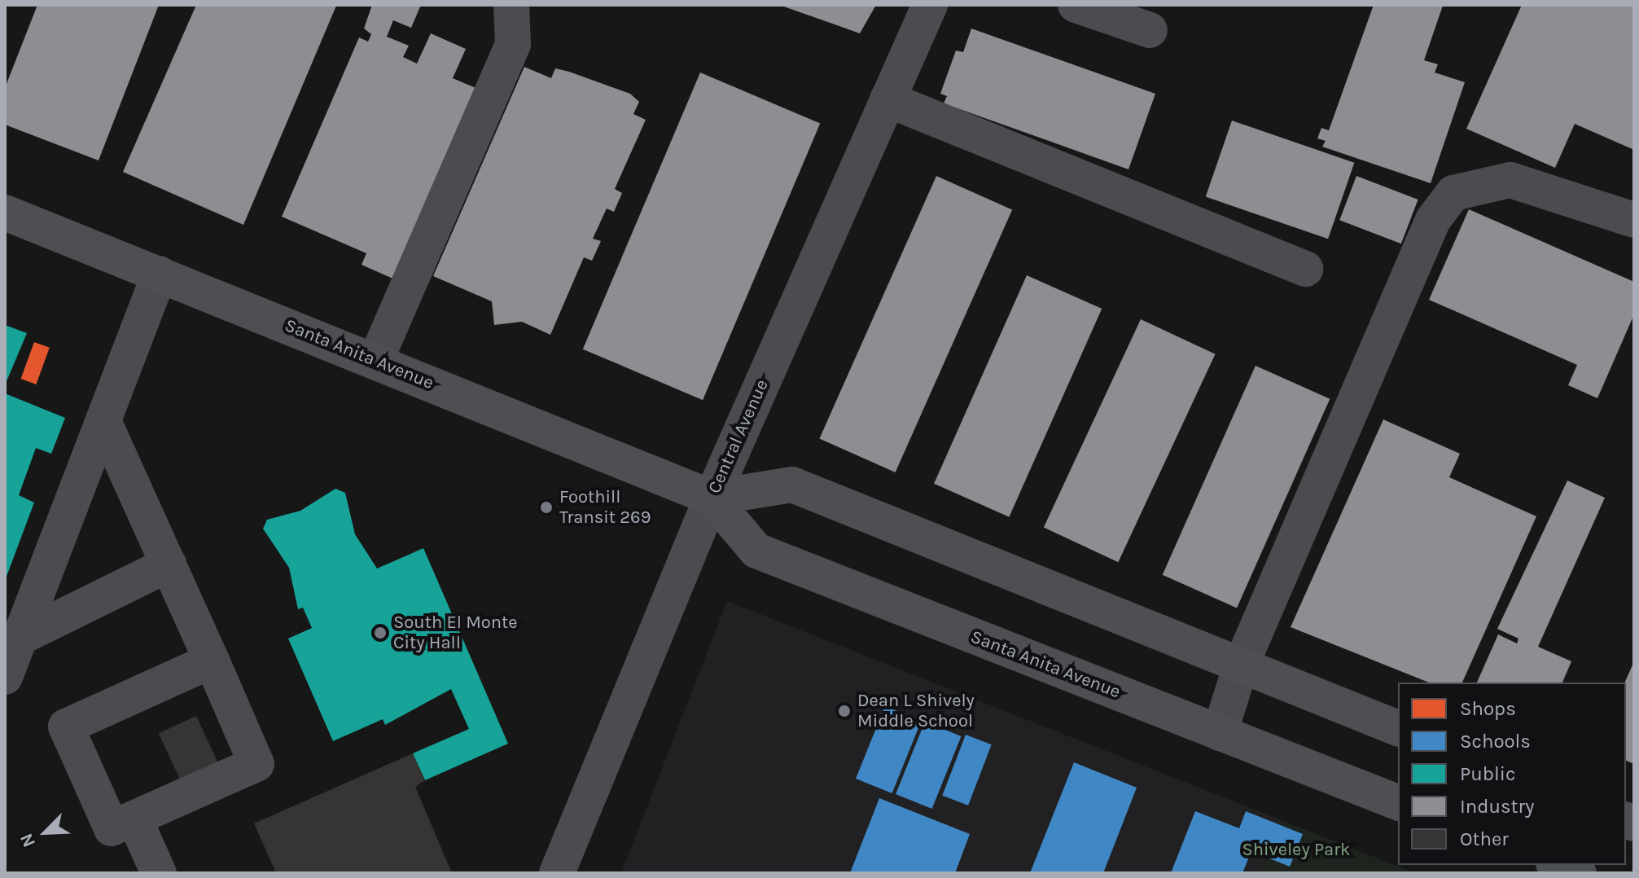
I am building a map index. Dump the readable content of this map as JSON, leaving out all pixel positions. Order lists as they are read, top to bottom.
{
  "streets": {
    "main road": ["Santa Anita Avenue"],
    "street": ["Central Avenue"]
  },
  "crossings": [
    ["Santa Anita Avenue", "Central Avenue"]
  ],
  "parks": ["Shiveley Park"],
  "places": ["Foothill Transit 269", "South El Monte City Hall", "Dean L Shively Middle School"],
  "legend": [
    "Shops",
    "Schools",
    "Public",
    "Industry",
    "Other"
  ],
  "north": "bottom left"
}
